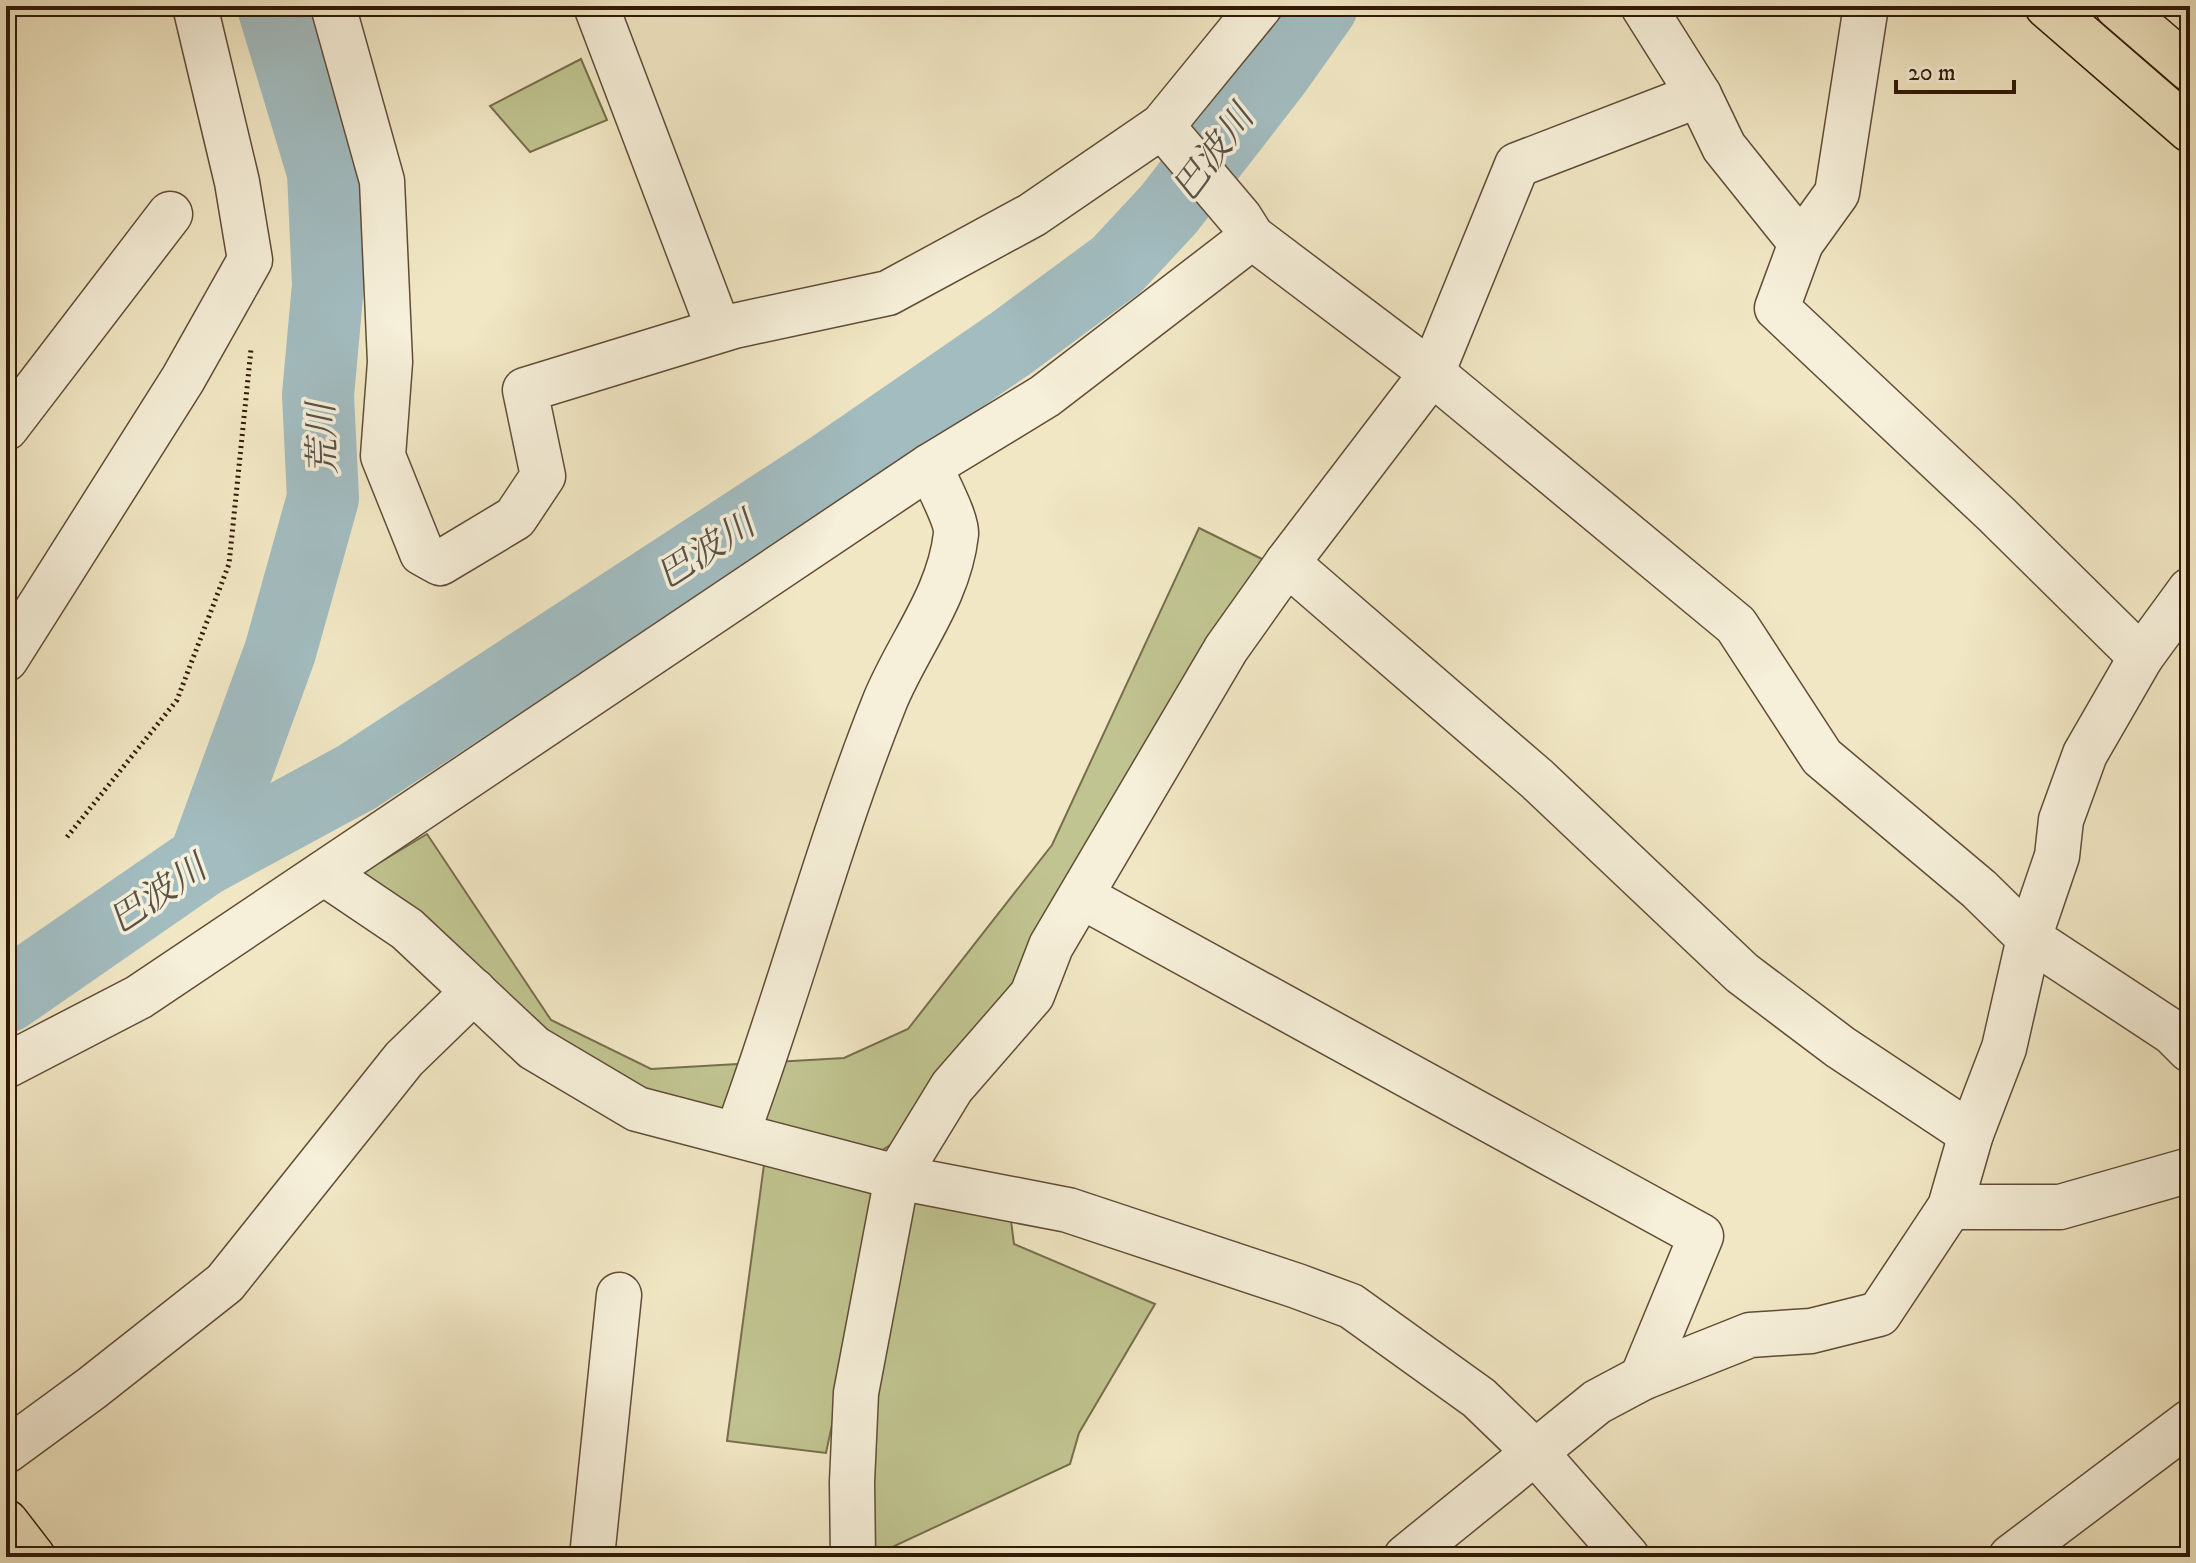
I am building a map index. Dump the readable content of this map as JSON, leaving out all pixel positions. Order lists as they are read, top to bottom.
{
  "water": ["巴波川", "荒川"],
  "scale_bar": "20 m"
}
